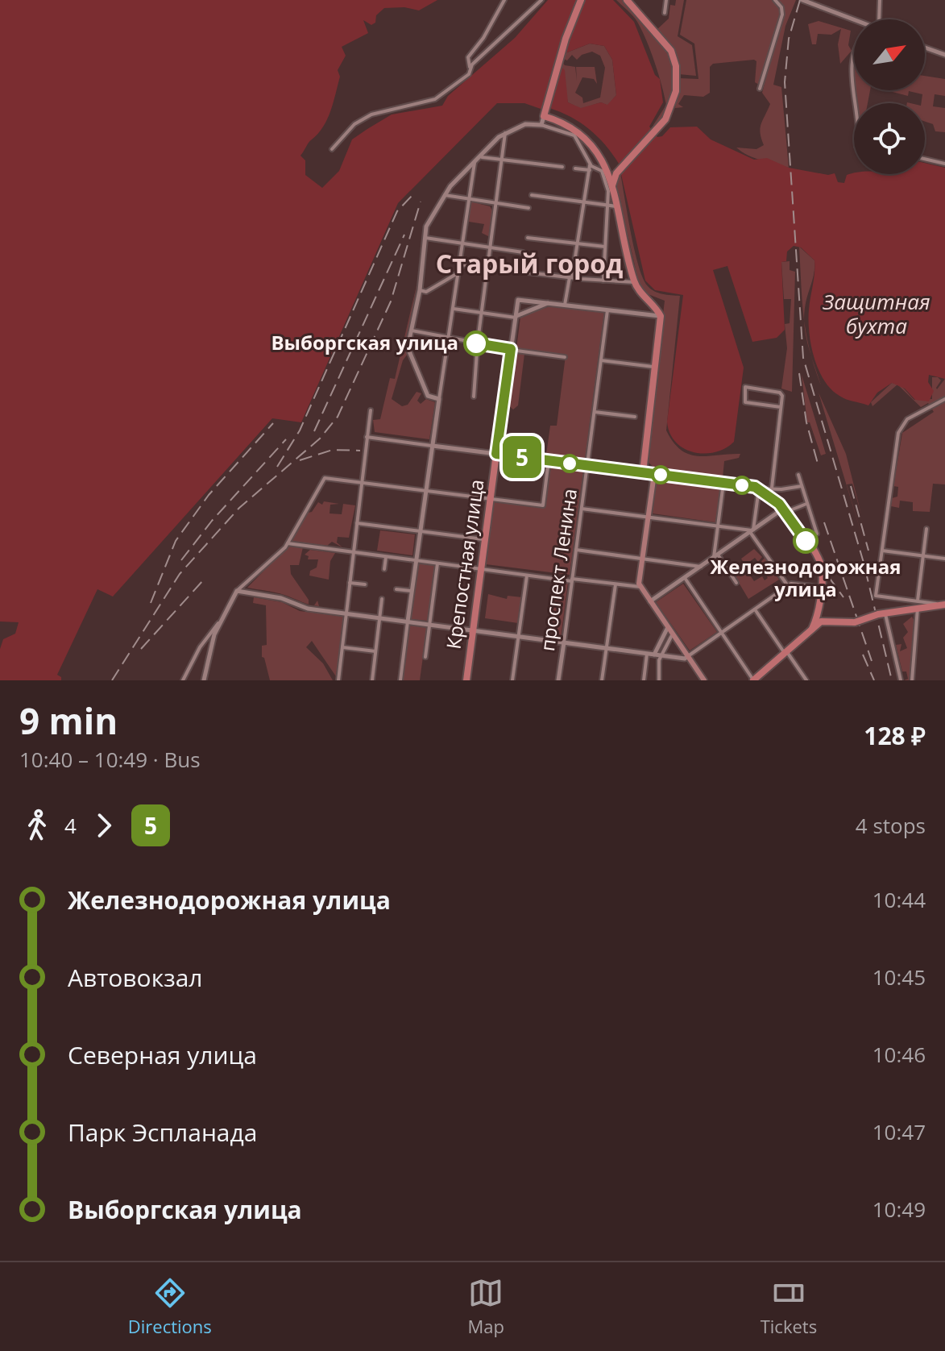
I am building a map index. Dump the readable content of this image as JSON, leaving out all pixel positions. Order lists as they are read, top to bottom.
{
  "streets": {
    "main road": ["Крепостная улица"],
    "street": ["проспект Ленина"]
  },
  "districts": ["Старый город"],
  "water": ["Защитная бухта"],
  "places": ["Выборгская улица", "Железнодорожная улица"],
  "lines": ["bus line 5"],
  "north": "top right",
  "page": {
    "on_map": "5",
    "heading": ["9 min", "10:40 – 10:49 · Bus", "128 ₽"],
    "legs": ["4", "5", "4 stops"],
    "list": [
      {
        "name": "Железнодорожная улица",
        "value": "10:44"
      },
      {
        "name": "Автовокзал",
        "value": "10:45"
      },
      {
        "name": "Северная улица",
        "value": "10:46"
      },
      {
        "name": "Парк Эспланада",
        "value": "10:47"
      },
      {
        "name": "Выборгская улица",
        "value": "10:49"
      }
    ],
    "tabs": ["Directions", "Map", "Tickets"]
  }
}
